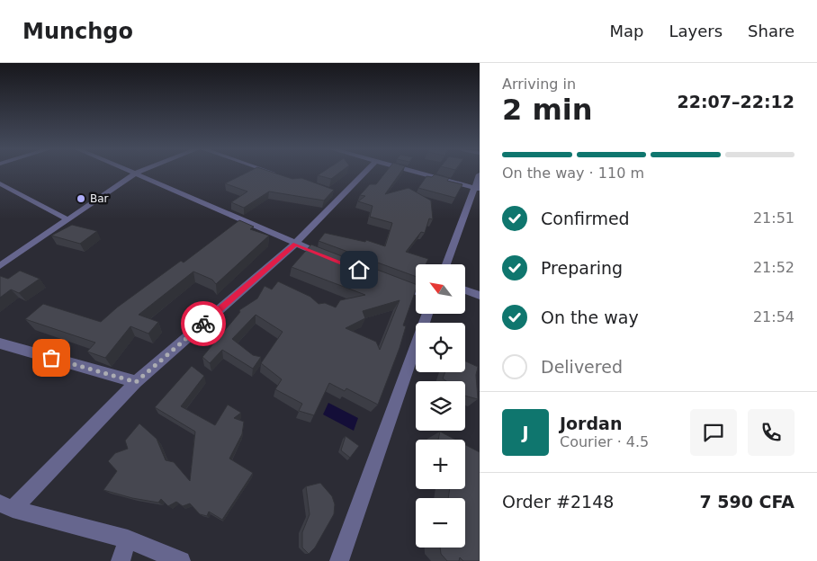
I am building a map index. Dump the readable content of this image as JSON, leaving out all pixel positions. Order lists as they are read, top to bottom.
{
  "places": ["Bar"],
  "north": "top left",
  "page": {
    "header": "Munchgo",
    "nav": ["Map", "Layers", "Share"],
    "heading": ["2 min", "Arriving in", "22:07–22:12"],
    "panel": [
      "Jordan",
      "Courier · 4.5",
      "Order #2148",
      "7 590 CFA"
    ],
    "bar": "On the way · 110 m",
    "list": [
      ["Confirmed", "21:51"],
      ["Preparing", "21:52"],
      ["On the way", "21:54"],
      "Delivered"
    ],
    "map_buttons": ["+", "−"],
    "round": "J"
  }
}
